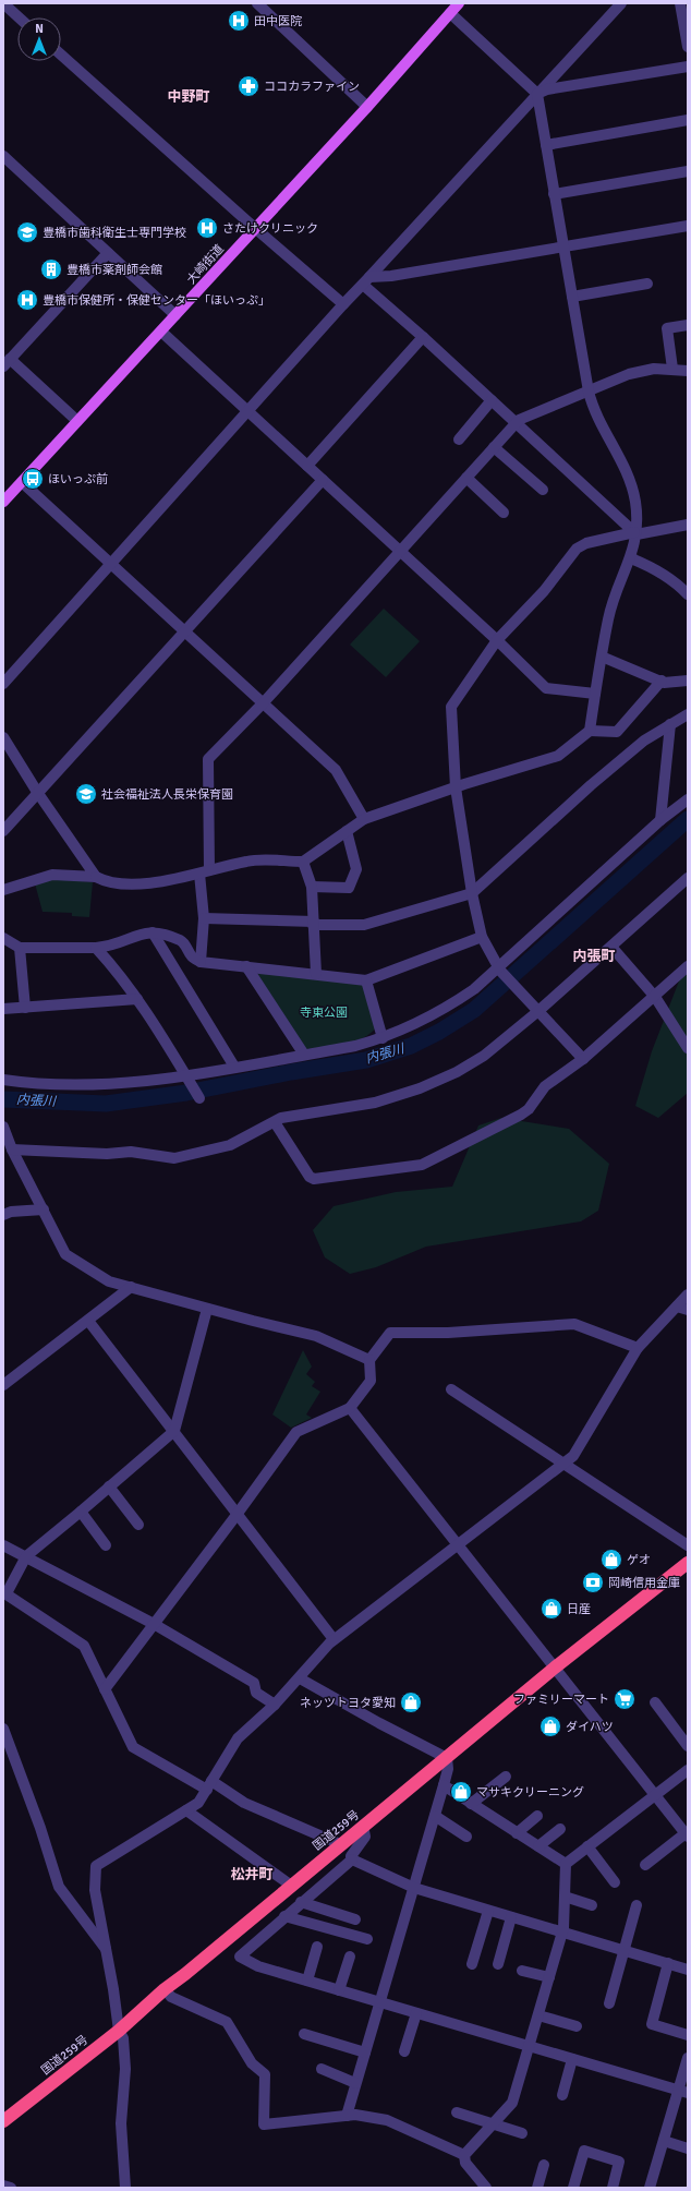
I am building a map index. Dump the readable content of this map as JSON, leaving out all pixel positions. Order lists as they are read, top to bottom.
{
  "streets": {
    "highway": ["国道259号"],
    "main road": ["大崎街道"]
  },
  "districts": ["中野町", "内張町", "松井町"],
  "water": ["内張川"],
  "parks": ["寺東公園"],
  "places": {
    "hospital": ["田中医院", "さたけクリニック", "豊橋市保健所・保健センター「ほいっぷ」"],
    "pharmacy": ["ココカラファイン"],
    "school or university": ["豊橋市歯科衛生士専門学校", "社会福祉法人長栄保育園"],
    "building": ["豊橋市薬剤師会館"],
    "bus stop": ["ほいっぷ前"],
    "shop": [
      "ゲオ",
      "日産",
      "ネッツトヨタ愛知",
      "ダイハツ",
      "マサキクリーニング"
    ],
    "bank": ["岡崎信用金庫"],
    "supermarket": ["ファミリーマート"]
  },
  "north": "top"
}
